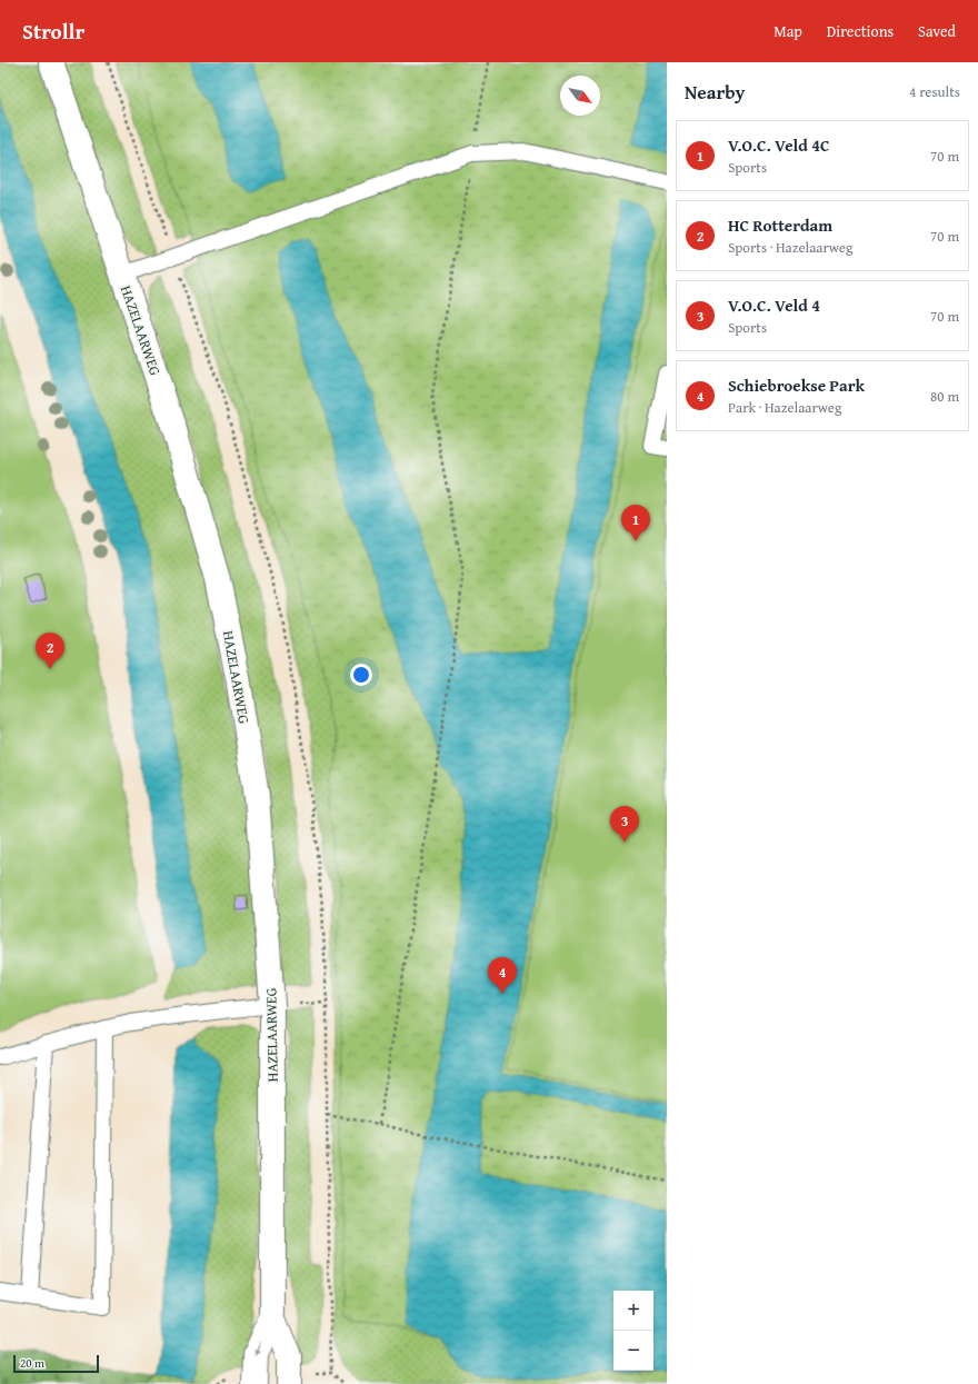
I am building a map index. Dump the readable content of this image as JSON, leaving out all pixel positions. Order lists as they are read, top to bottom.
{
  "streets": {
    "street": ["HAZELAARWEG"]
  },
  "scale_bar": "20 m",
  "north": "bottom right",
  "page": {
    "header": "Strollr",
    "nav": ["Map", "Directions", "Saved"],
    "heading": ["Nearby", "4 results"],
    "list": [
      {
        "mark": "1",
        "name": "V.O.C. Veld 4C",
        "note": "Sports",
        "value": "70 m"
      },
      {
        "mark": "2",
        "name": "HC Rotterdam",
        "note": "Sports · Hazelaarweg",
        "value": "70 m"
      },
      {
        "mark": "3",
        "name": "V.O.C. Veld 4",
        "note": "Sports",
        "value": "70 m"
      },
      {
        "mark": "4",
        "name": "Schiebroekse Park",
        "note": "Park · Hazelaarweg",
        "value": "80 m"
      }
    ],
    "pins": [
      "1",
      "2",
      "3",
      "4"
    ],
    "map_buttons": ["+", "−"],
    "scale": "20 m"
  }
}
